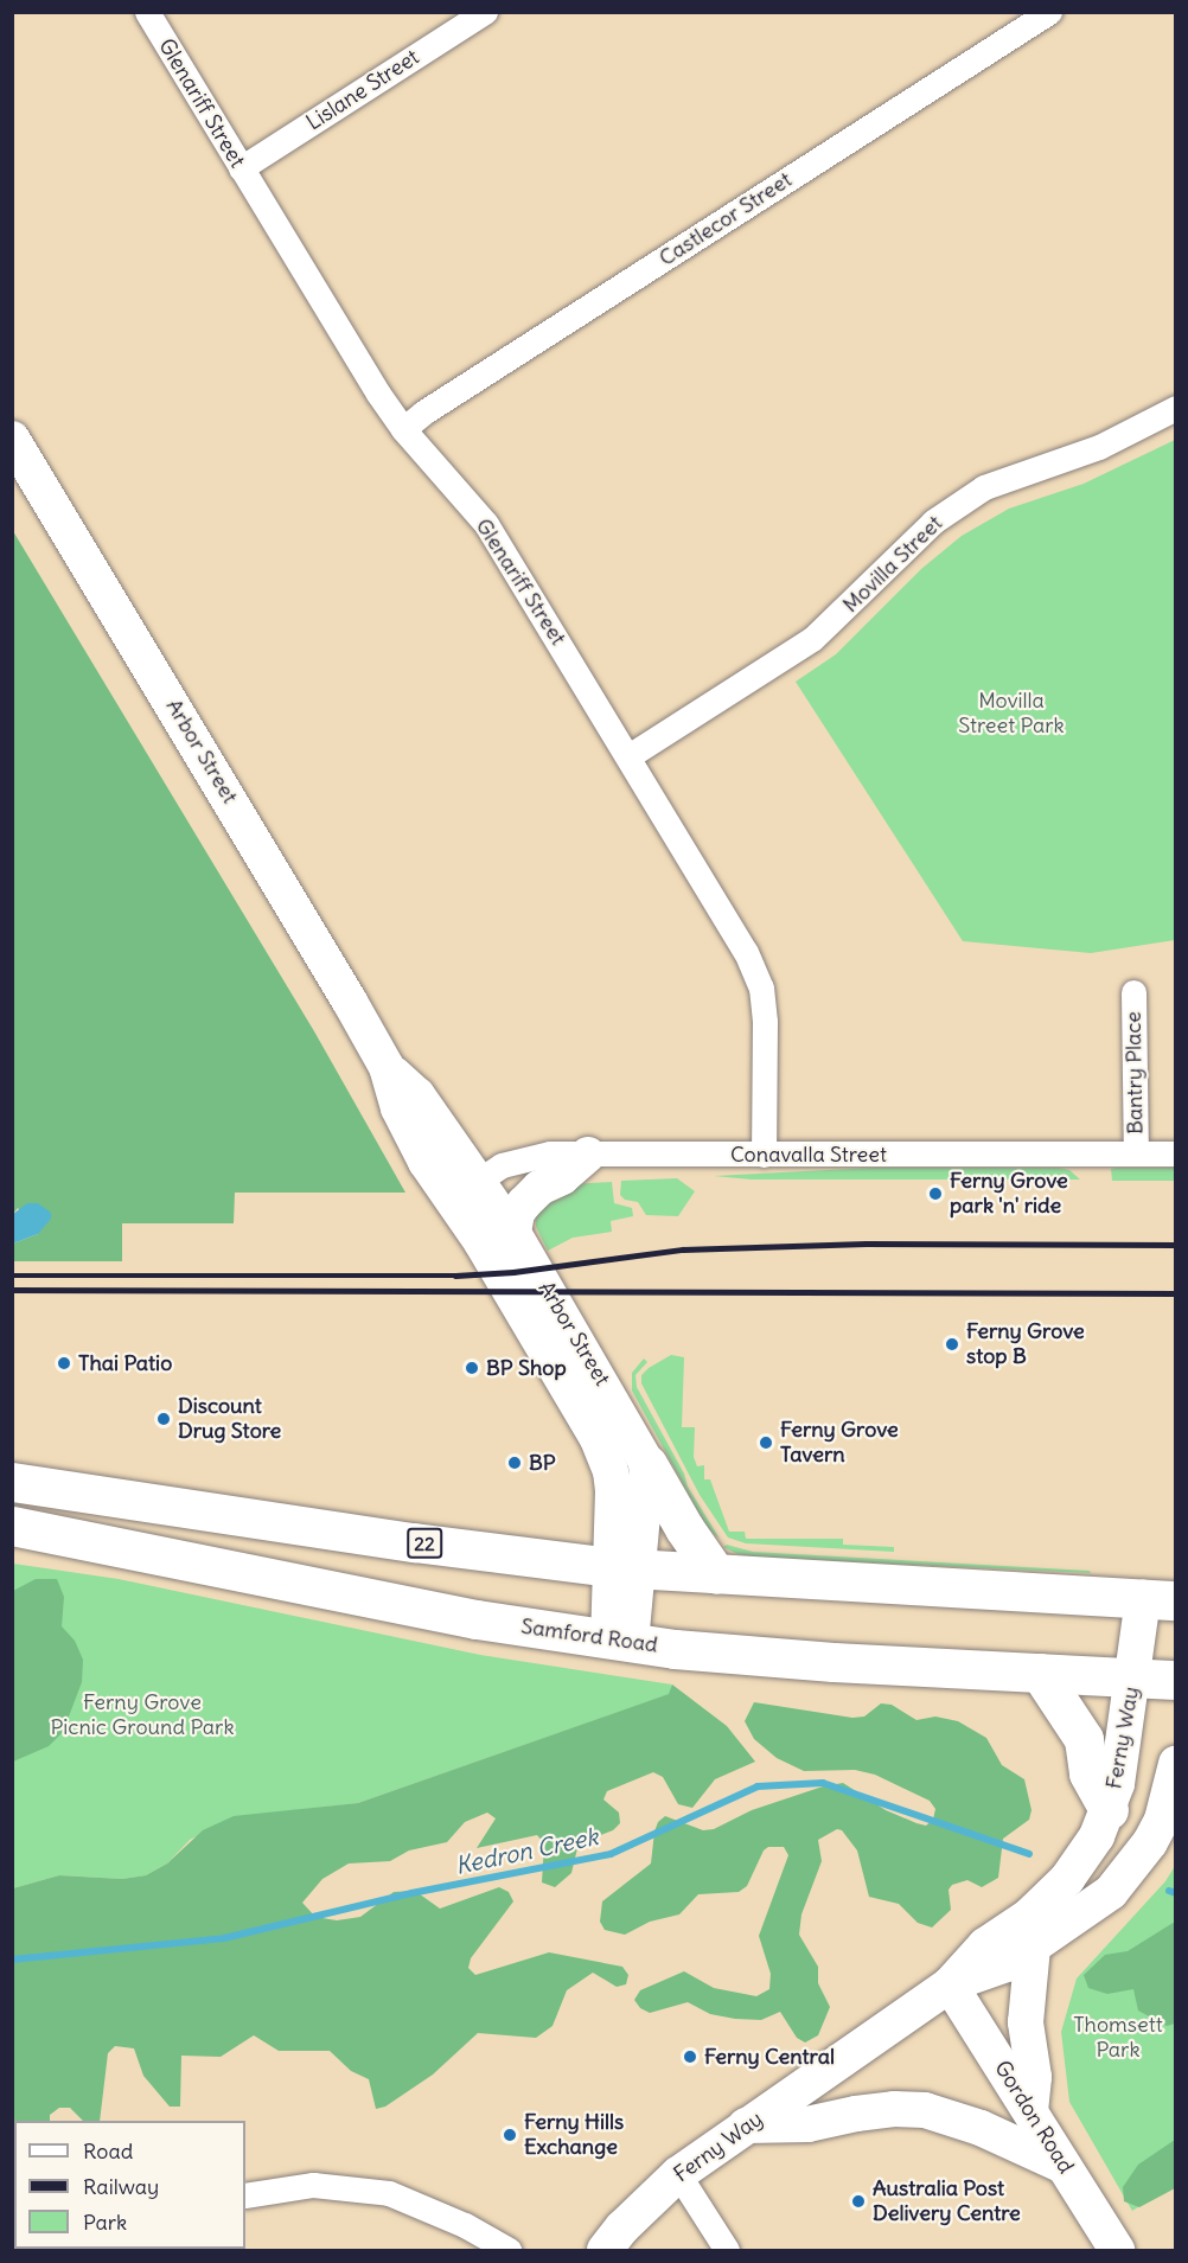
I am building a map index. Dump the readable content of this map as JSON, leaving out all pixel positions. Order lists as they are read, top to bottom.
{
  "streets": {
    "main road": ["22", "Samford Road"],
    "street": [
      "Lislane Street",
      "Glenariff Street",
      "Castlecor Street",
      "Movilla Street",
      "Arbor Street",
      "Bantry Place",
      "Conavalla Street",
      "Ferny Way",
      "Gordon Road"
    ]
  },
  "crossings": [
    ["Lislane Street", "Glenariff Street"],
    ["Glenariff Street", "Castlecor Street"],
    ["Glenariff Street", "Movilla Street"],
    ["Glenariff Street", "Conavalla Street"],
    ["Arbor Street", "Conavalla Street"],
    ["Arbor Street", "22"],
    ["Arbor Street", "Samford Road"],
    ["Bantry Place", "Conavalla Street"],
    ["22", "Ferny Way"],
    ["Samford Road", "Ferny Way"],
    ["Ferny Way", "Gordon Road"]
  ],
  "water": ["Kedron Creek"],
  "parks": ["Movilla Street Park", "Ferny Grove Picnic Ground Park", "Thomsett Park"],
  "places": [
    "Ferny Grove park 'n' ride",
    "Ferny Grove stop B",
    "Thai Patio",
    "BP Shop",
    "Discount Drug Store",
    "Ferny Grove Tavern",
    "BP",
    "Ferny Central",
    "Ferny Hills Exchange",
    "Australia Post Delivery Centre"
  ],
  "legend": ["Road", "Railway", "Park"]
}
